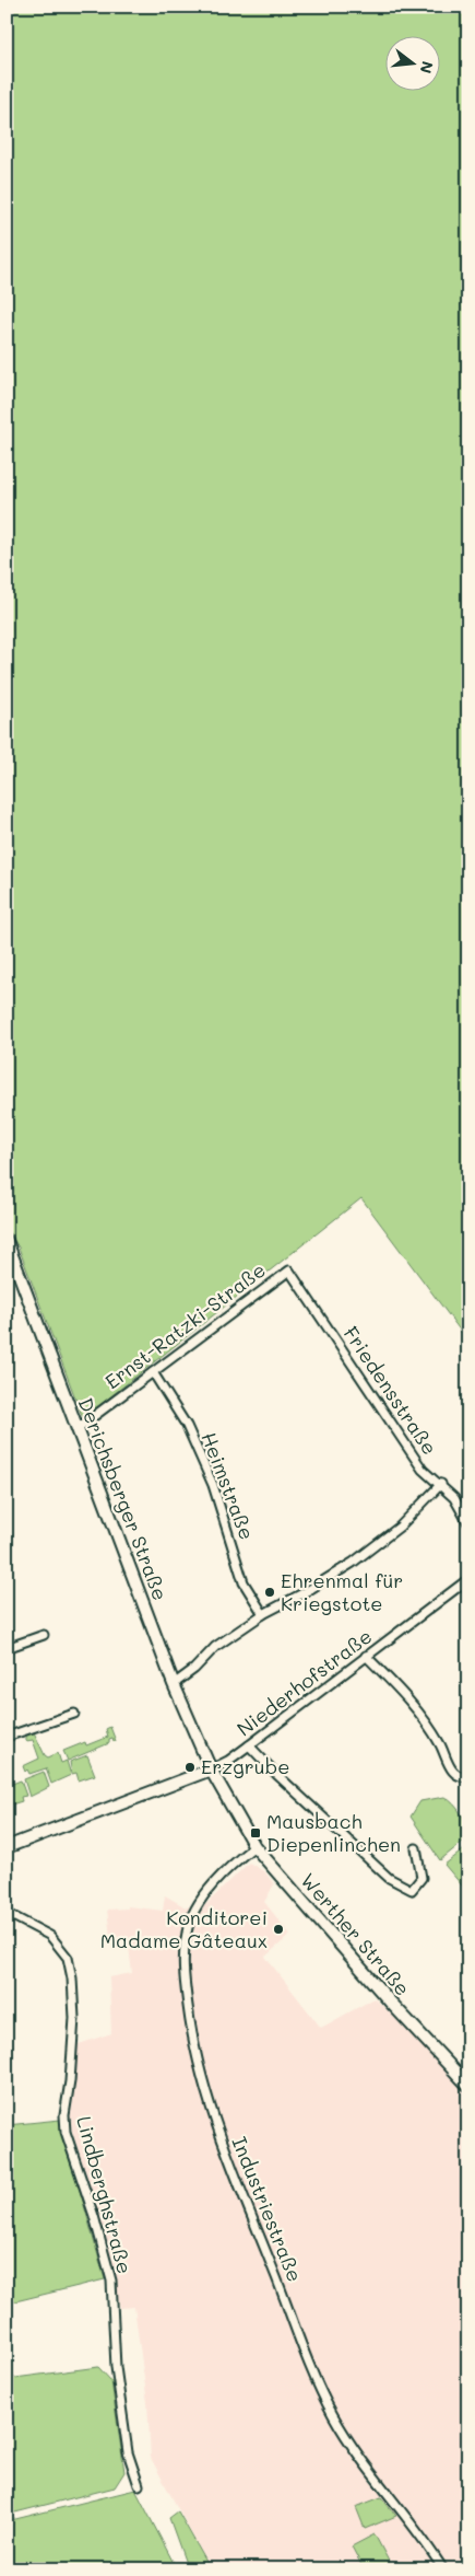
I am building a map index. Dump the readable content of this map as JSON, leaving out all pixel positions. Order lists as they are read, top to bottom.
{
  "streets": {
    "street": [
      "Ernst-Ratzki-Straße",
      "Friedensstraße",
      "Heimstraße",
      "Derichsberger Straße",
      "Niederhofstraße",
      "Werther Straße",
      "Lindberghstraße",
      "Industriestraße"
    ]
  },
  "crossings": [
    ["Ernst-Ratzki-Straße", "Friedensstraße"],
    ["Ernst-Ratzki-Straße", "Heimstraße"],
    ["Ernst-Ratzki-Straße", "Derichsberger Straße"],
    ["Derichsberger Straße", "Niederhofstraße"],
    ["Derichsberger Straße", "Werther Straße"],
    ["Niederhofstraße", "Werther Straße"],
    ["Werther Straße", "Industriestraße"]
  ],
  "places": {
    "other": ["Ehrenmal für Kriegstote", "Erzgrube", "Konditorei Madame Gâteaux"],
    "transit": ["Mausbach Diepenlinchen"]
  },
  "north": "right"
}
